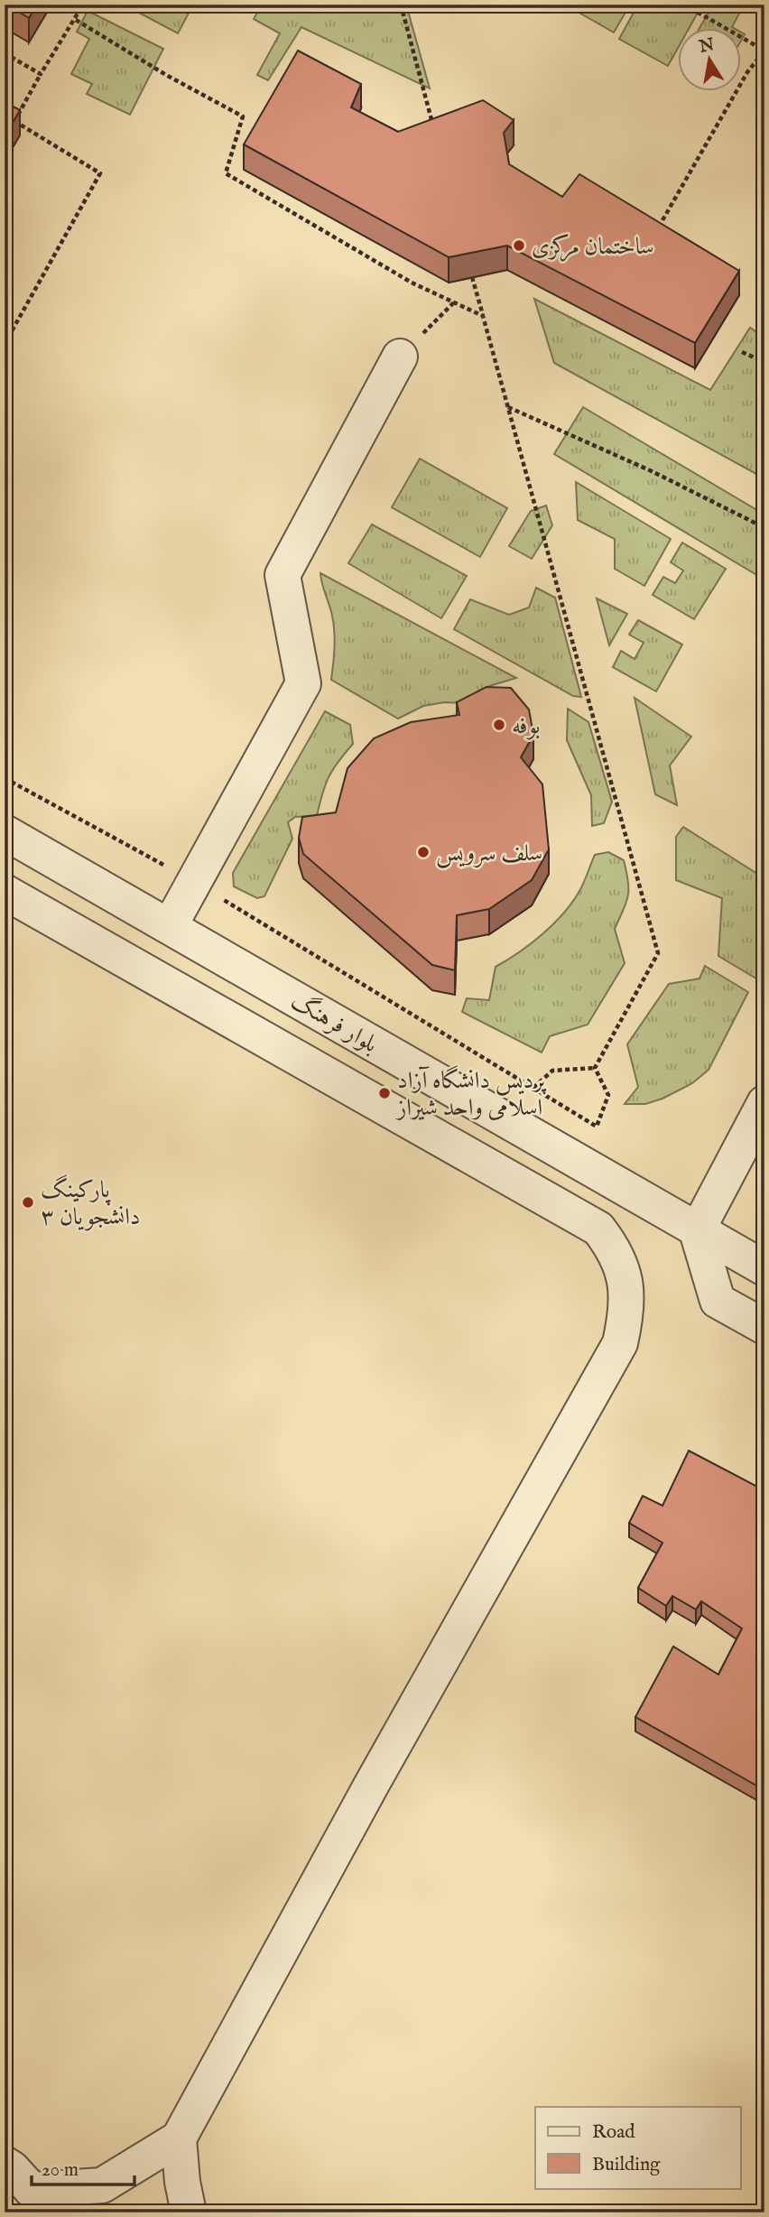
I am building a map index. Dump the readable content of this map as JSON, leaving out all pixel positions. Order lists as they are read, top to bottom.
{
  "streets": {
    "street": ["بلوار فرهنگ"]
  },
  "places": [
    "ساختمان مرکزی",
    "بوفه",
    "سلف سرویس",
    "پردیس دانشگاه آزاد اسلامی واحد شیراز",
    "پارکینگ دانشجویان ۳"
  ],
  "legend": ["Road", "Building"],
  "scale_bar": "20 m",
  "north": "top"
}
